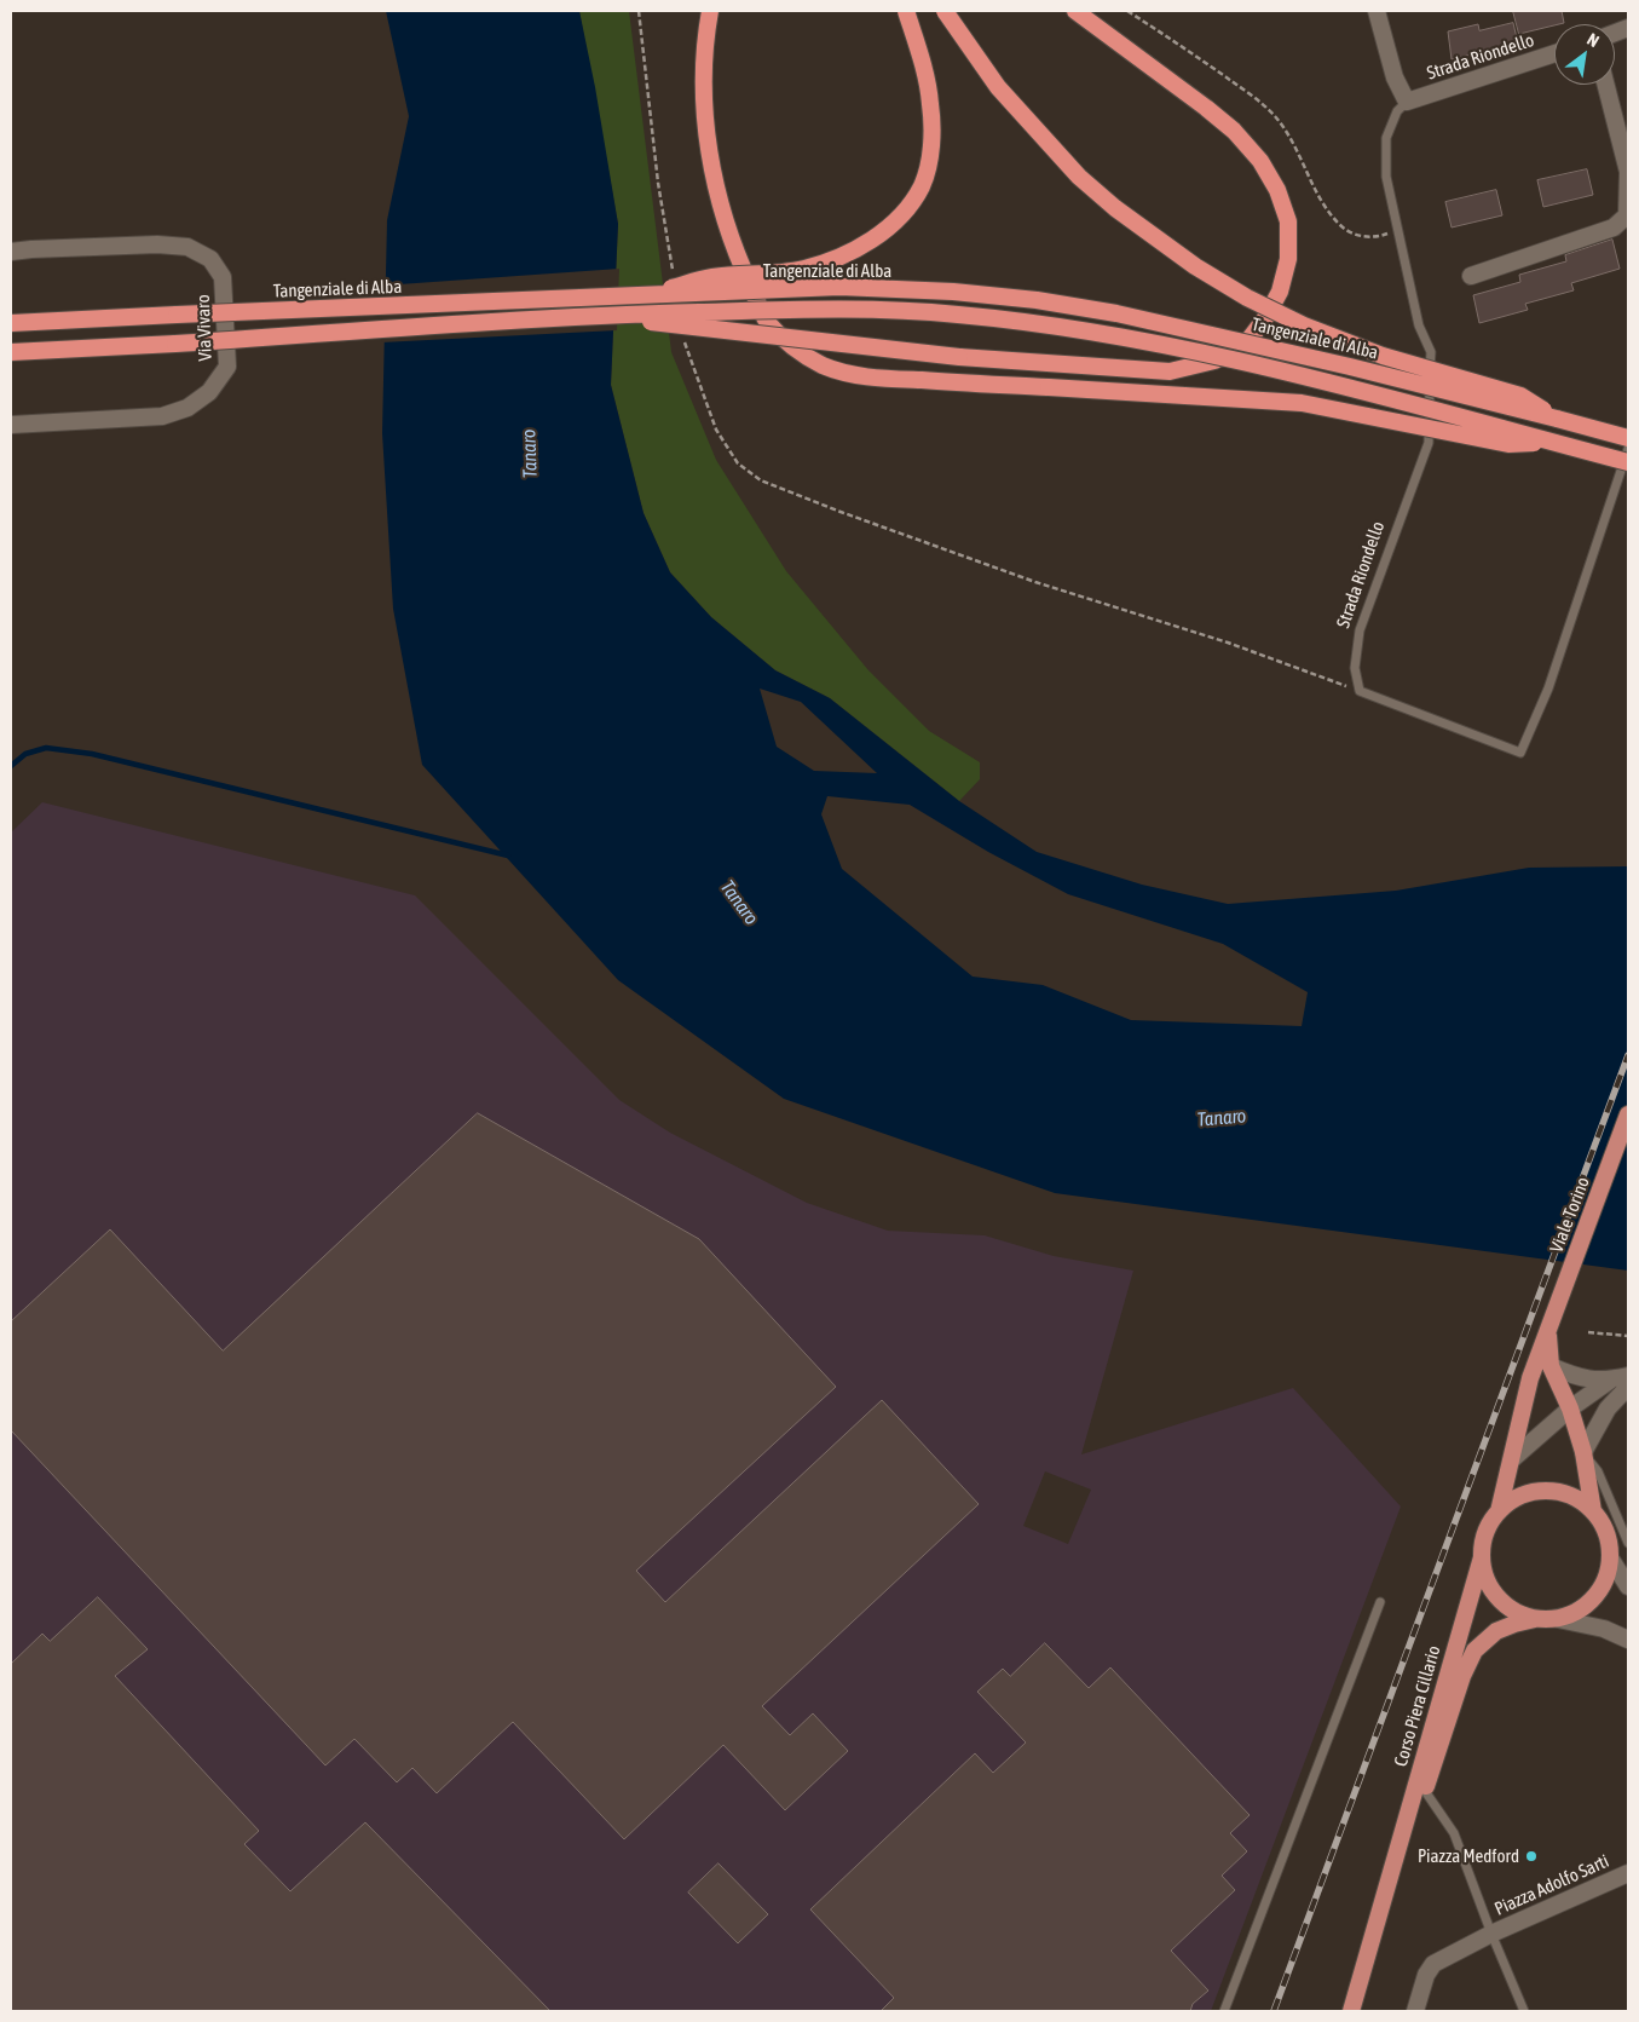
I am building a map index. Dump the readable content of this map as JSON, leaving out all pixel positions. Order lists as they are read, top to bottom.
{
  "streets": {
    "highway": ["Tangenziale di Alba"],
    "main road": ["Viale Torino", "Corso Piera Cillario"],
    "street": ["Strada Riondello", "Via Vivaro", "Piazza Adolfo Sarti"]
  },
  "crossings": [
    ["Viale Torino", "Corso Piera Cillario"]
  ],
  "water": ["Tanaro"],
  "places": ["Piazza Medford"],
  "north": "top right"
}
